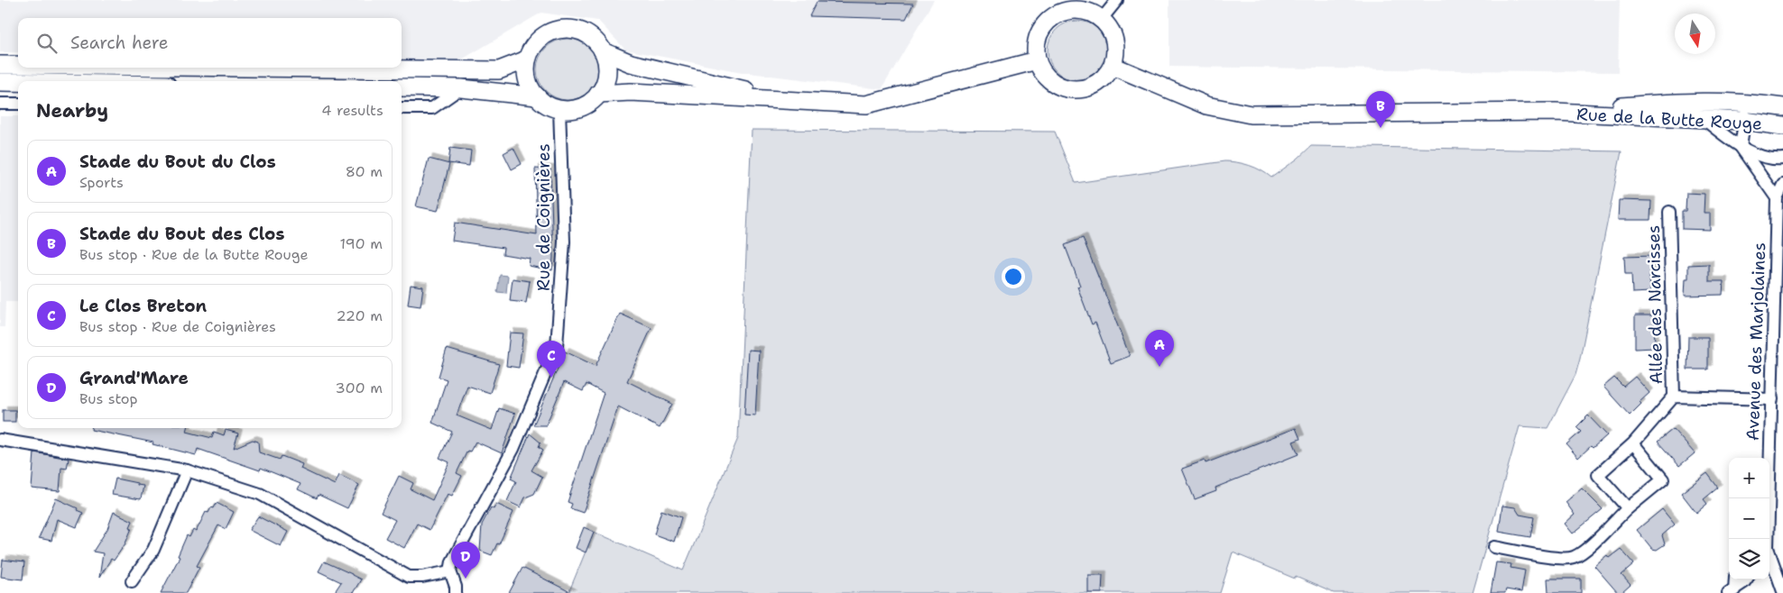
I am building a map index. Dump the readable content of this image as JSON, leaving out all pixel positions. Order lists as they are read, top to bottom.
{
  "streets": {
    "street": [
      "Rue de la Butte Rouge",
      "Rue de Coignières",
      "Allée des Narcisses",
      "Avenue des Marjolaines"
    ]
  },
  "north": "bottom",
  "page": {
    "search": "Search here",
    "heading": ["Nearby", "4 results"],
    "pins": [
      "B",
      "A",
      "C",
      "D"
    ],
    "list": [
      {
        "mark": "A",
        "name": "Stade du Bout du Clos",
        "note": "Sports",
        "value": "80 m"
      },
      {
        "mark": "B",
        "name": "Stade du Bout des Clos",
        "note": "Bus stop · Rue de la Butte Rouge",
        "value": "190 m"
      },
      {
        "mark": "C",
        "name": "Le Clos Breton",
        "note": "Bus stop · Rue de Coignières",
        "value": "220 m"
      },
      {
        "mark": "D",
        "name": "Grand'Mare",
        "note": "Bus stop",
        "value": "300 m"
      }
    ],
    "map_buttons": ["+", "−"]
  }
}
